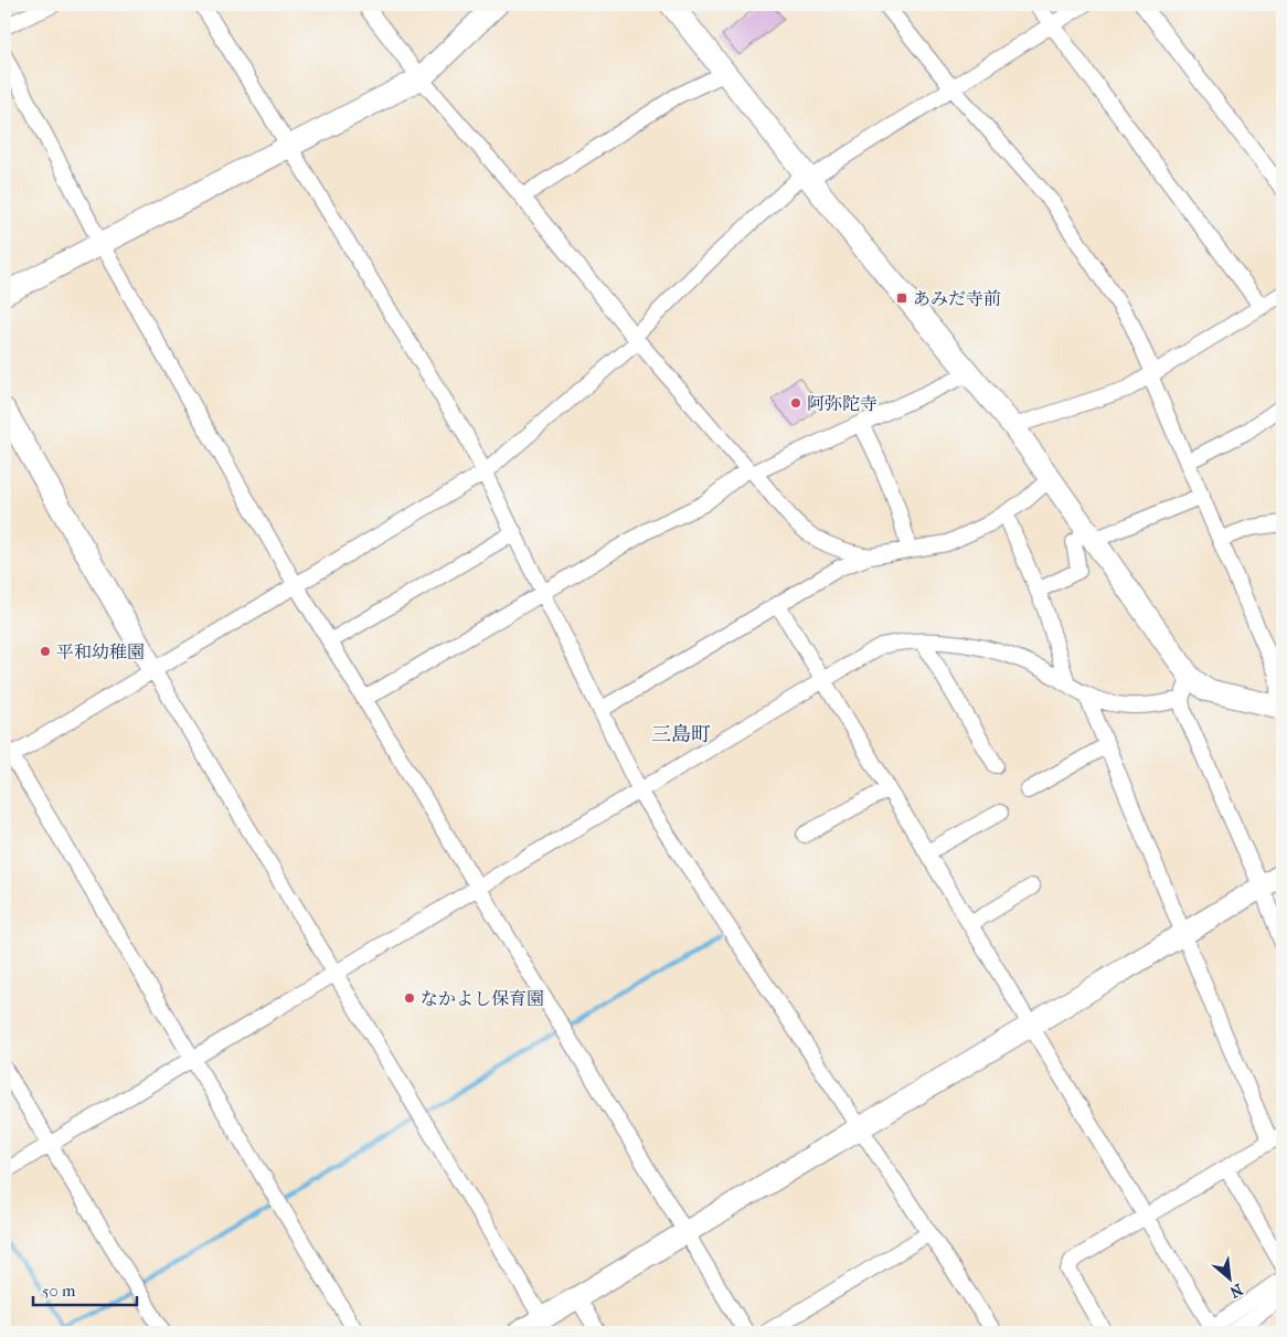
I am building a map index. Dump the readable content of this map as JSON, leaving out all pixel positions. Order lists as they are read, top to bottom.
{
  "districts": ["三島町"],
  "places": {
    "transit": ["あみだ寺前"],
    "other": ["阿弥陀寺", "平和幼稚園", "なかよし保育園"]
  },
  "scale_bar": "50 m",
  "north": "bottom right"
}
